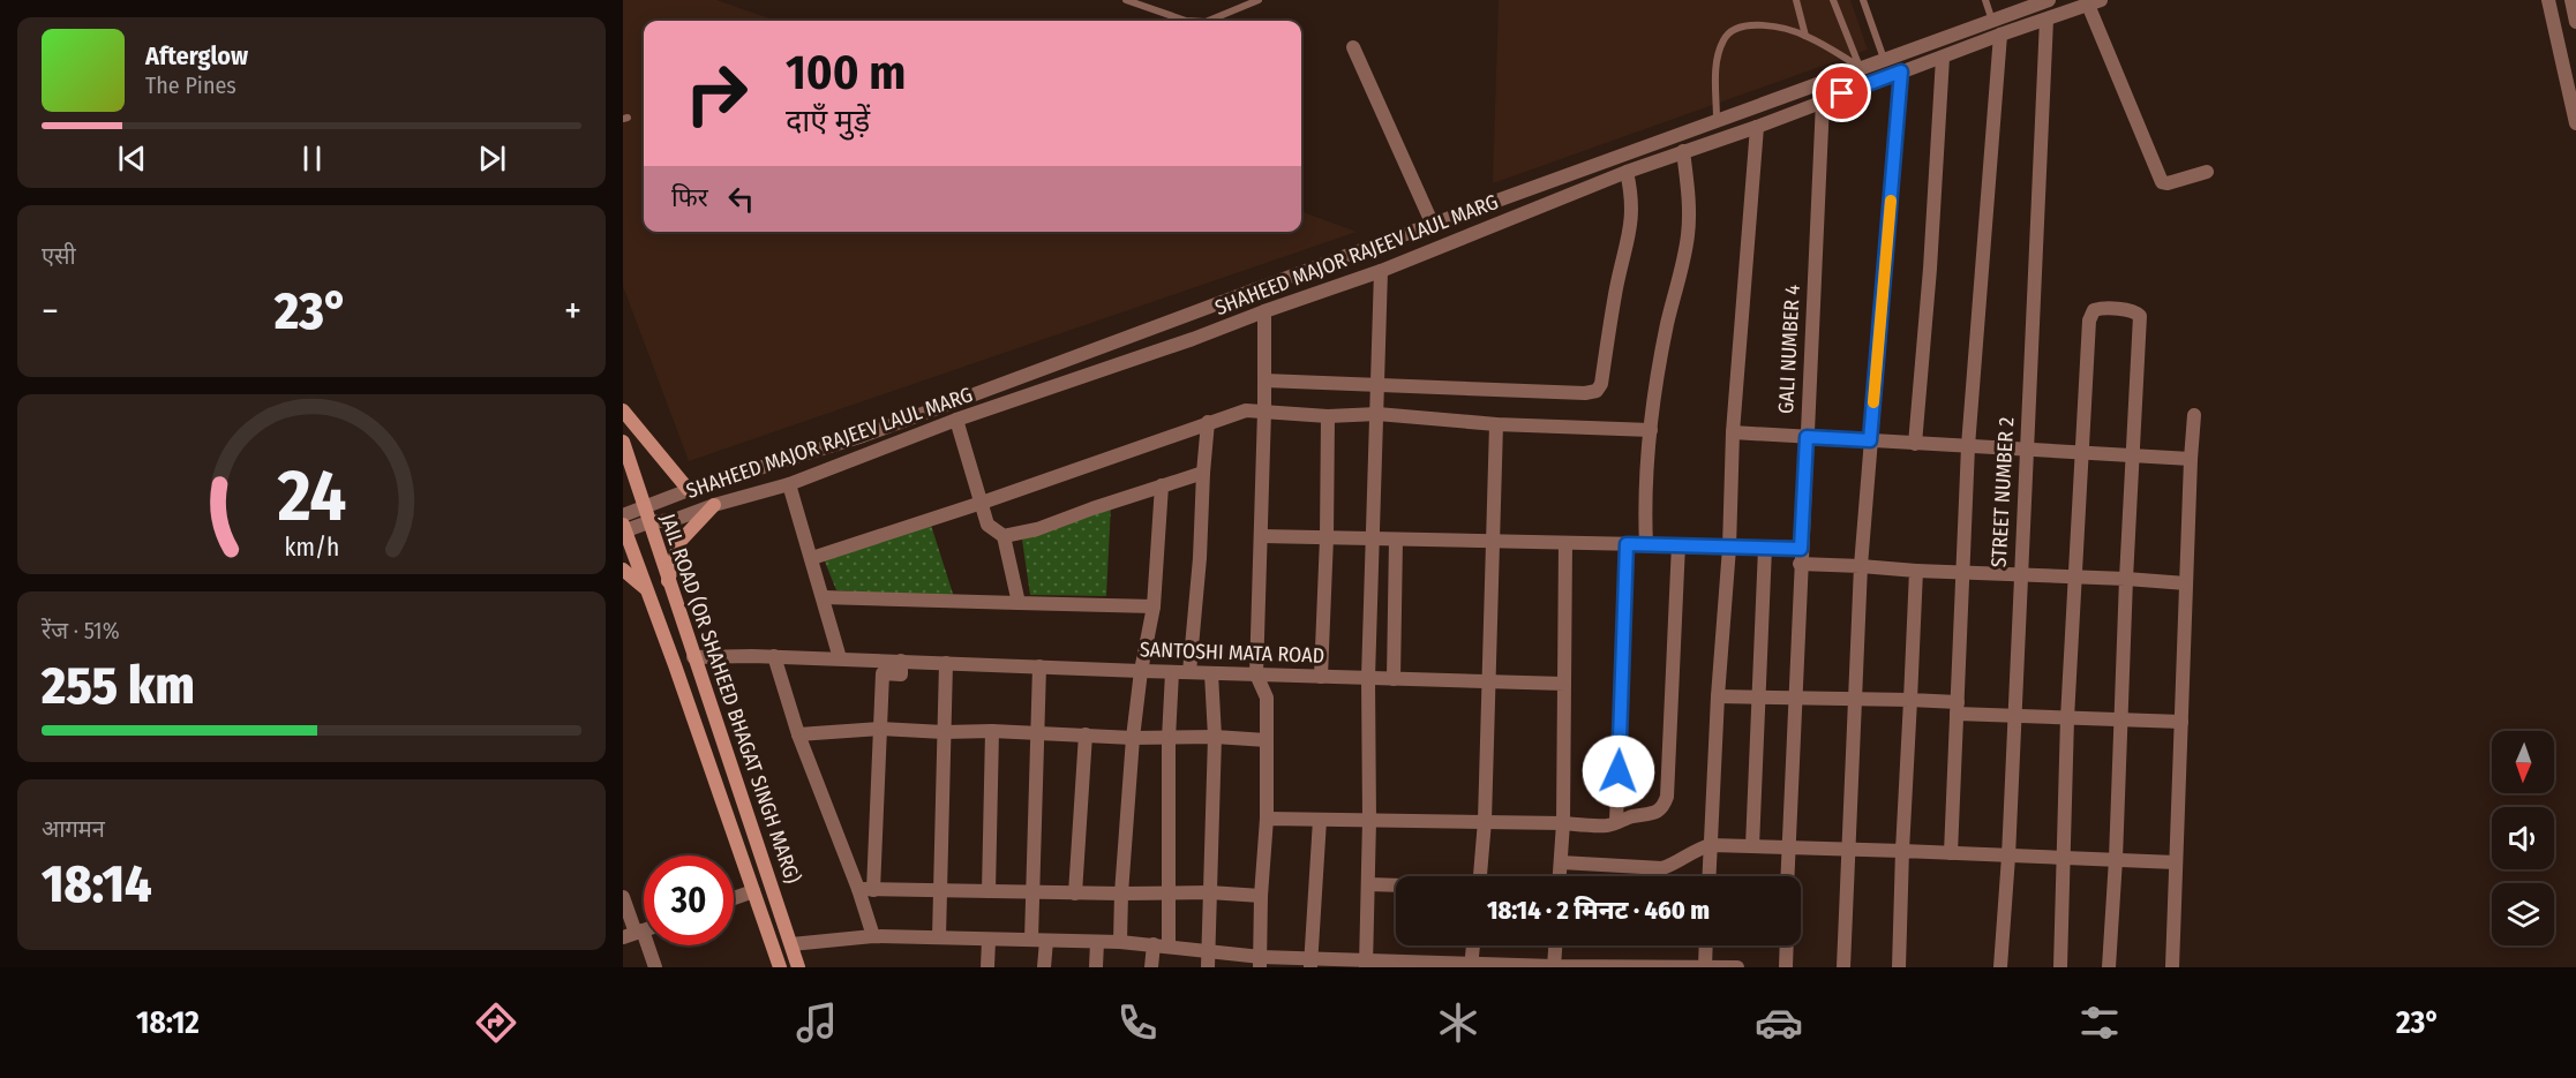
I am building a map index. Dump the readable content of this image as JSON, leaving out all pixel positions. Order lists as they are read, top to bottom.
{
  "streets": {
    "main road": ["JAIL ROAD (OR SHAHEED BHAGAT SINGH MARG)"],
    "street": [
      "SHAHEED MAJOR RAJEEV LAUL MARG",
      "GALI NUMBER 4",
      "STREET NUMBER 2",
      "SANTOSHI MATA ROAD"
    ]
  },
  "crossings": [
    ["SHAHEED MAJOR RAJEEV LAUL MARG", "GALI NUMBER 4"],
    ["SHAHEED MAJOR RAJEEV LAUL MARG", "STREET NUMBER 2"],
    ["SHAHEED MAJOR RAJEEV LAUL MARG", "JAIL ROAD (OR SHAHEED BHAGAT SINGH MARG)"],
    ["SANTOSHI MATA ROAD", "JAIL ROAD (OR SHAHEED BHAGAT SINGH MARG)"]
  ],
  "north": "bottom",
  "page": {
    "turn": ["100 m", "दाएँ मुड़ें"],
    "song": ["Afterglow", "The Pines"],
    "then": "फिर",
    "tile": [
      "एसी",
      ["रेंज · 51%", "255 km"],
      ["आगमन", "18:14"]
    ],
    "heat": ["−", "23°", "+"],
    "limit": "30",
    "trip": "18:14 · 2 मिनट · 460 m",
    "tabs": ["18:12", "23°"],
    "gauge": ["24", "km/h"]
  }
}
